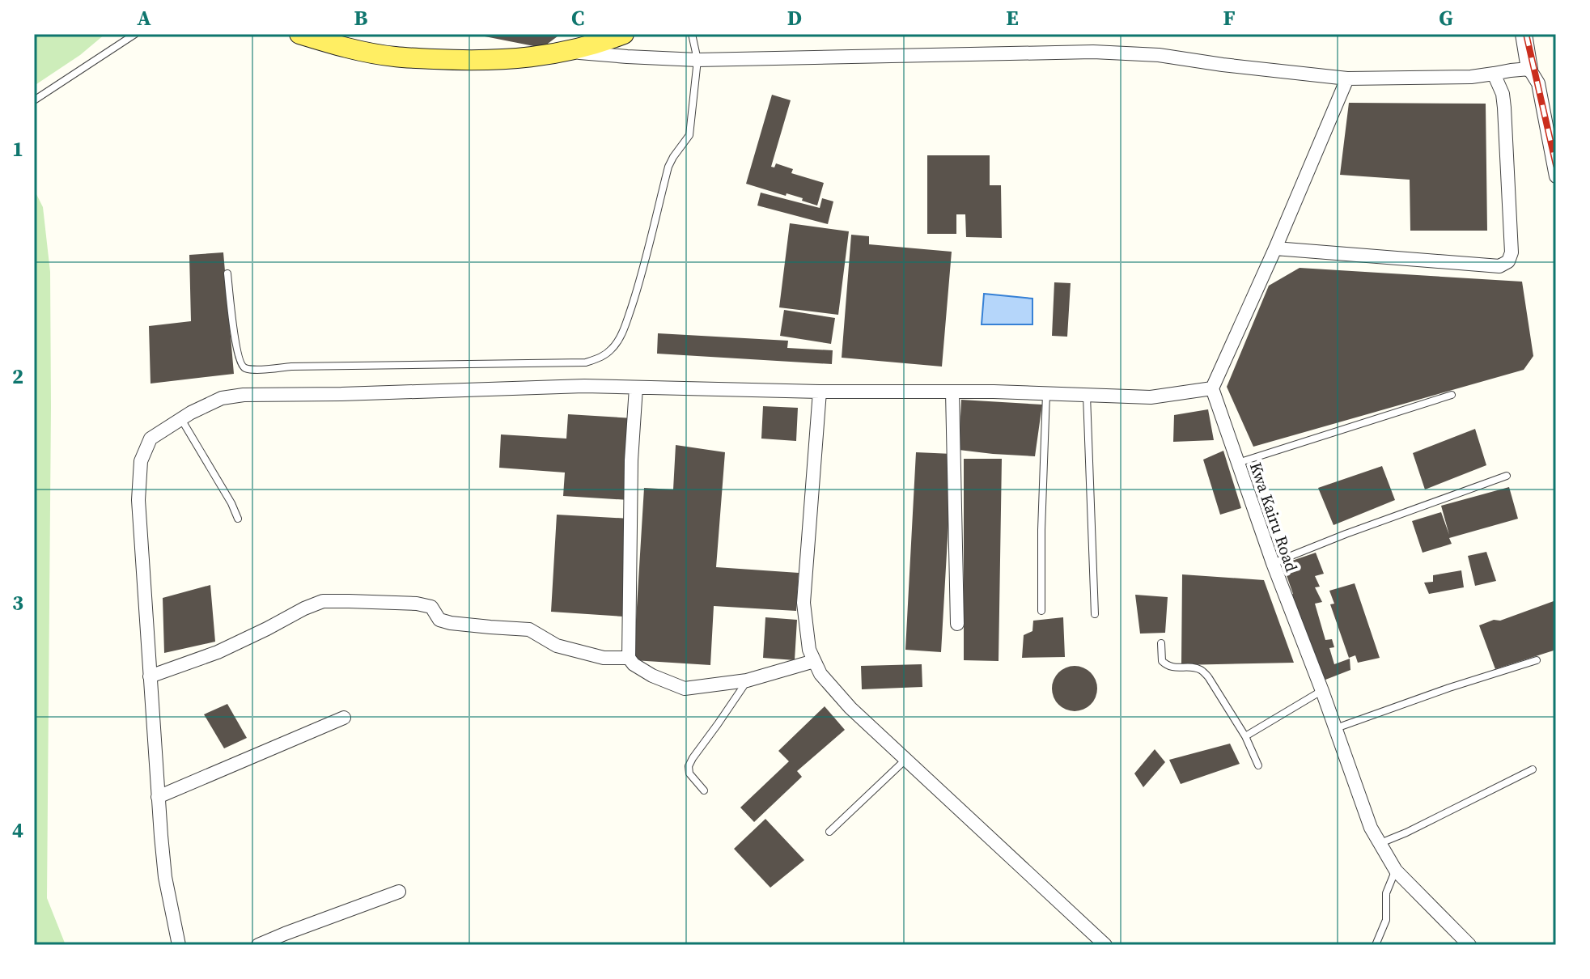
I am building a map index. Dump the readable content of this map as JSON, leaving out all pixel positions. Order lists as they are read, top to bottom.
{
  "streets": {
    "street": ["Kwa Kairu Road"]
  },
  "grid": {
    "columns": [
      "A",
      "B",
      "C",
      "D",
      "E",
      "F",
      "G"
    ],
    "rows": [
      "1",
      "2",
      "3",
      "4"
    ]
  }
}
